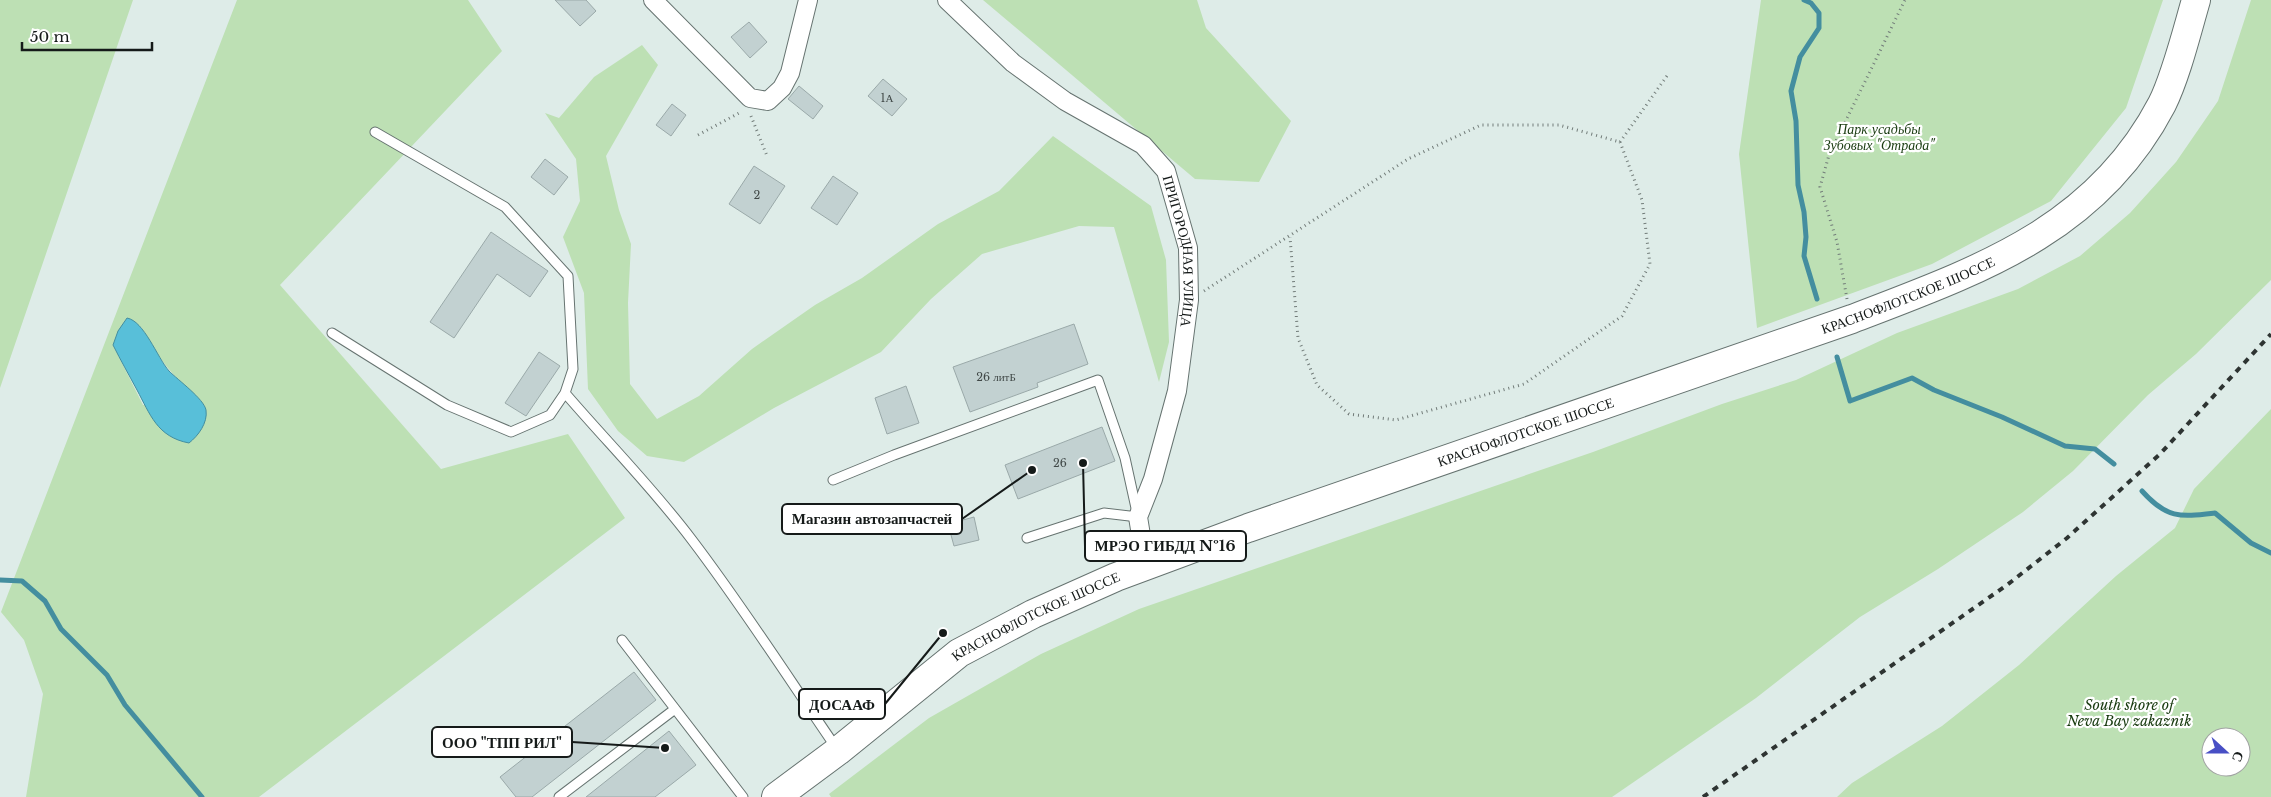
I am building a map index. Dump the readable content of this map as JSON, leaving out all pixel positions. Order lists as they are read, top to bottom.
{
  "streets": {
    "main road": ["КРАСНОФЛОТСКОЕ ШОССЕ"],
    "street": ["ПРИГОРОДНАЯ УЛИЦА"]
  },
  "parks": ["Парк усадьбы Зубовых \"Отрада\"", "South shore of Neva Bay zakaznik"],
  "places": [
    "МРЭО ГИБДД №16",
    "Магазин автозапчастей",
    "ДОСААФ",
    "ООО \"ТПП РИЛ\""
  ],
  "house_numbers": [
    "1А",
    "2",
    "26 литБ",
    "26"
  ],
  "scale_bar": "50 m",
  "north": "right"
}
